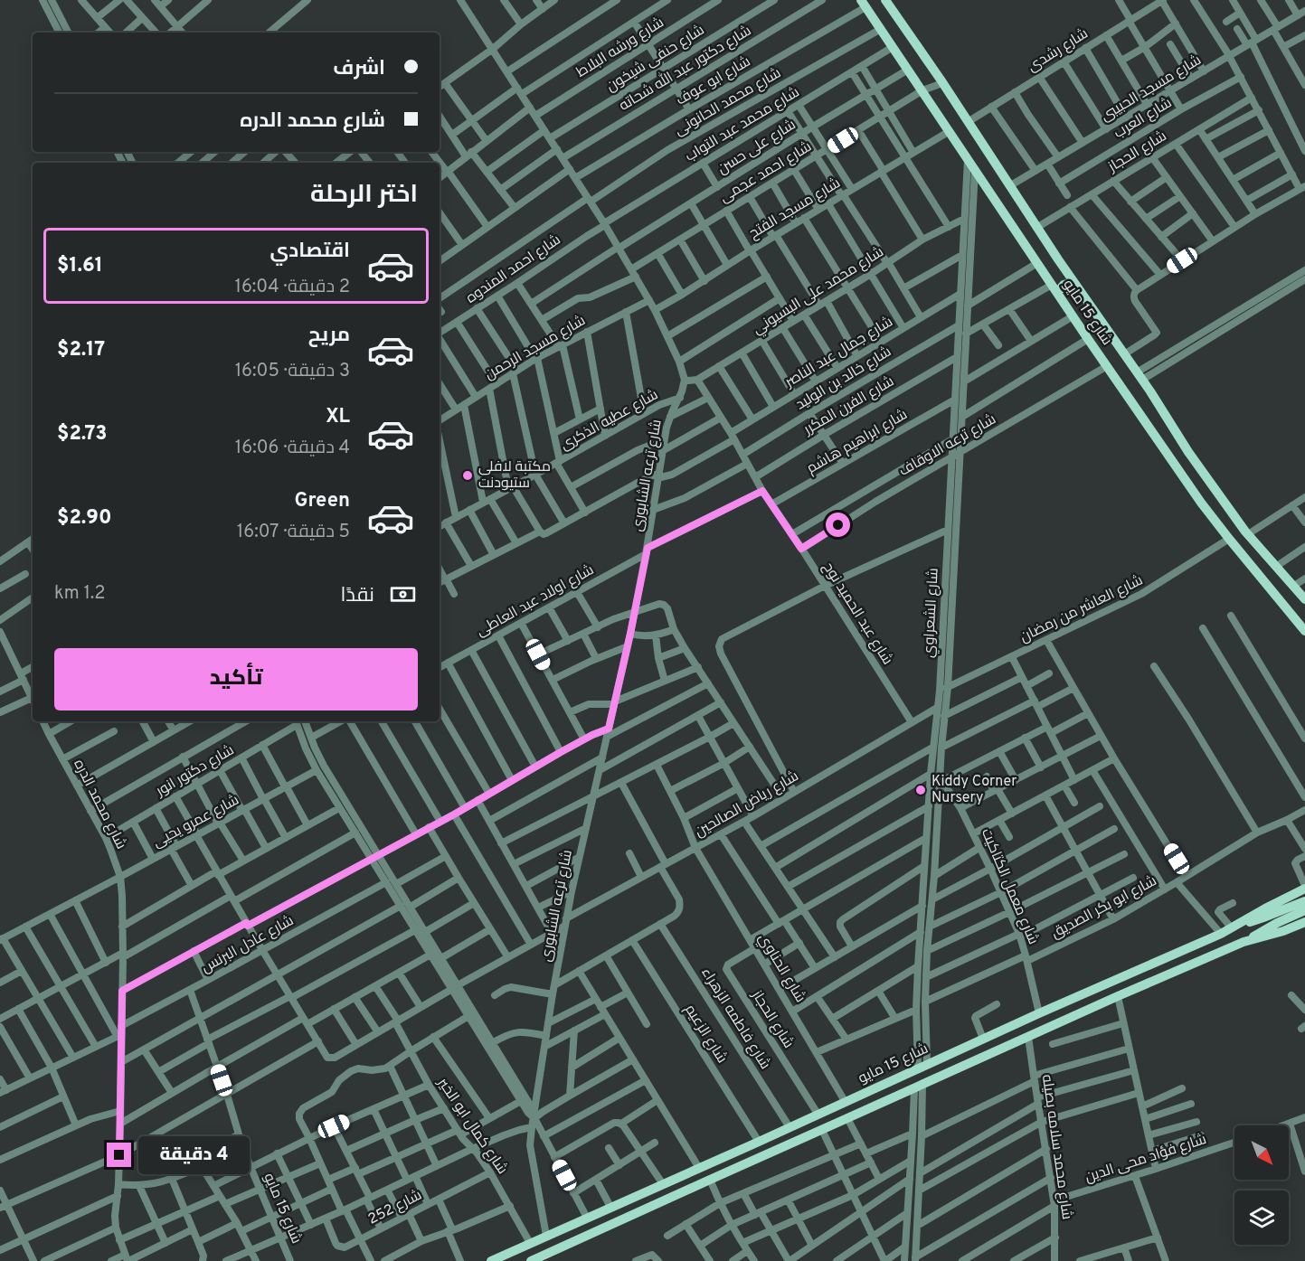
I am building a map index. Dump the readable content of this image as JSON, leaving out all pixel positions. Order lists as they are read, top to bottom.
{
  "streets": {
    "main road": ["شارع 15 مايو"],
    "street": [
      "شارع ورشه البلاط",
      "شارع رشدى",
      "شارع حنفى شيخون",
      "شارع دكتور عبد الله شحاته",
      "شارع ابو عوف",
      "شارع مسجد الحبيبى",
      "شارع محمد الحانونى",
      "شارع العرب",
      "شارع محمد عبد التواب",
      "شارع على حسن",
      "شارع الحجاز",
      "شارع احمد عجمى",
      "شارع مسجد الفتح",
      "شارع احمد المندوه",
      "شارع محمد على البسيوني",
      "شارع مسجد الرحمن",
      "شارع جمال عبد الناصر",
      "شارع خالد بن الوليد",
      "شارع الفرن المكرر",
      "شارع عطيه الذكرى",
      "شارع ابراهيم هاشم",
      "شارع ترعه الاوقاف",
      "شارع ترعه الشابورى",
      "شارع اولاد عبد العاطى",
      "شارع العاشر من رمضان",
      "شارع الشعراوي",
      "شارع عبد الحميد نوح",
      "شارع دكتور انور",
      "شارع محمد الدره",
      "شارع رياض الصالحين",
      "شارع عمرو يحيى",
      "شارع معمل الكتاكيت",
      "شارع ابو بكر الصديق",
      "شارع عادل البرنس",
      "شارع الحناوي",
      "شارع فاطمه الزهراء",
      "شارع الزعيم",
      "شارع كمال ابو الخير",
      "شارع محمد سلامه بصيله",
      "شارع فؤاد محى الدين",
      "شارع 252"
    ]
  },
  "crossings": [
    ["شارع رشدى", "شارع 15 مايو"],
    ["شارع ابو عوف", "شارع 15 مايو"],
    ["شارع مسجد الحبيبى", "شارع 15 مايو"],
    ["شارع محمد الحانونى", "شارع 15 مايو"],
    ["شارع محمد عبد التواب", "شارع احمد المندوه"],
    ["شارع محمد عبد التواب", "شارع 15 مايو"],
    ["شارع على حسن", "شارع 15 مايو"],
    ["شارع الحجاز", "شارع 15 مايو"],
    ["شارع الحجاز", "شارع الحناوي"],
    ["شارع احمد عجمى", "شارع 15 مايو"],
    ["شارع مسجد الفتح", "شارع 15 مايو"],
    ["شارع محمد على البسيوني", "شارع الشعراوي"],
    ["شارع محمد على البسيوني", "شارع عبد الحميد نوح"],
    ["شارع 15 مايو", "شارع ترعه الاوقاف"],
    ["شارع 15 مايو", "شارع ترعه الشابورى"],
    ["شارع 15 مايو", "شارع العاشر من رمضان"],
    ["شارع 15 مايو", "شارع الشعراوي"],
    ["شارع 15 مايو", "شارع معمل الكتاكيت"],
    ["شارع 15 مايو", "شارع عادل البرنس"],
    ["شارع 15 مايو", "شارع الحناوي"],
    ["شارع 15 مايو", "شارع فاطمه الزهراء"],
    ["شارع 15 مايو", "شارع الزعيم"],
    ["شارع 15 مايو", "شارع كمال ابو الخير"],
    ["شارع 15 مايو", "شارع محمد سلامه بصيله"],
    ["شارع جمال عبد الناصر", "شارع ترعه الشابورى"],
    ["شارع جمال عبد الناصر", "شارع الشعراوي"],
    ["شارع جمال عبد الناصر", "شارع عبد الحميد نوح"],
    ["شارع خالد بن الوليد", "شارع الشعراوي"],
    ["شارع خالد بن الوليد", "شارع عبد الحميد نوح"],
    ["شارع الفرن المكرر", "شارع الشعراوي"],
    ["شارع الفرن المكرر", "شارع عبد الحميد نوح"],
    ["شارع عطيه الذكرى", "شارع ترعه الشابورى"],
    ["شارع ابراهيم هاشم", "شارع الشعراوي"],
    ["شارع ابراهيم هاشم", "شارع عبد الحميد نوح"],
    ["شارع ترعه الاوقاف", "شارع الشعراوي"],
    ["شارع ترعه الاوقاف", "شارع عبد الحميد نوح"],
    ["شارع ترعه الشابورى", "شارع اولاد عبد العاطى"],
    ["شارع ترعه الشابورى", "شارع رياض الصالحين"],
    ["شارع اولاد عبد العاطى", "شارع عبد الحميد نوح"],
    ["شارع العاشر من رمضان", "شارع الشعراوي"],
    ["شارع الشعراوي", "شارع رياض الصالحين"],
    ["شارع الشعراوي", "شارع معمل الكتاكيت"],
    ["شارع الشعراوي", "شارع ابو بكر الصديق"],
    ["شارع عبد الحميد نوح", "شارع رياض الصالحين"],
    ["شارع دكتور انور", "شارع محمد الدره"],
    ["شارع محمد الدره", "شارع عمرو يحيى"],
    ["شارع محمد الدره", "شارع عادل البرنس"],
    ["شارع رياض الصالحين", "شارع الحناوي"],
    ["شارع معمل الكتاكيت", "شارع ابو بكر الصديق"],
    ["شارع كمال ابو الخير", "شارع 252"],
    ["شارع محمد سلامه بصيله", "شارع فؤاد محى الدين"]
  ],
  "places": ["مكتبة لافلى ستيودنت", "Kiddy Corner Nursery"],
  "north": "bottom right",
  "page": {
    "banner": ["اشرف", "شارع محمد الدره"],
    "heading": "اختر الرحلة",
    "list": [
      {
        "name": "اقتصادي",
        "note": "2 دقيقة · 16:04",
        "value": "$1.61"
      },
      {
        "name": "مريح",
        "note": "3 دقيقة · 16:05",
        "value": "$2.17"
      },
      {
        "name": "XL",
        "note": "4 دقيقة · 16:06",
        "value": "$2.73"
      },
      {
        "name": "Green",
        "note": "5 دقيقة · 16:07",
        "value": "$2.90"
      }
    ],
    "pay": ["نقدًا", "1.2 km"],
    "buttons": "تأكيد",
    "bubble": "4 دقيقة"
  }
}
